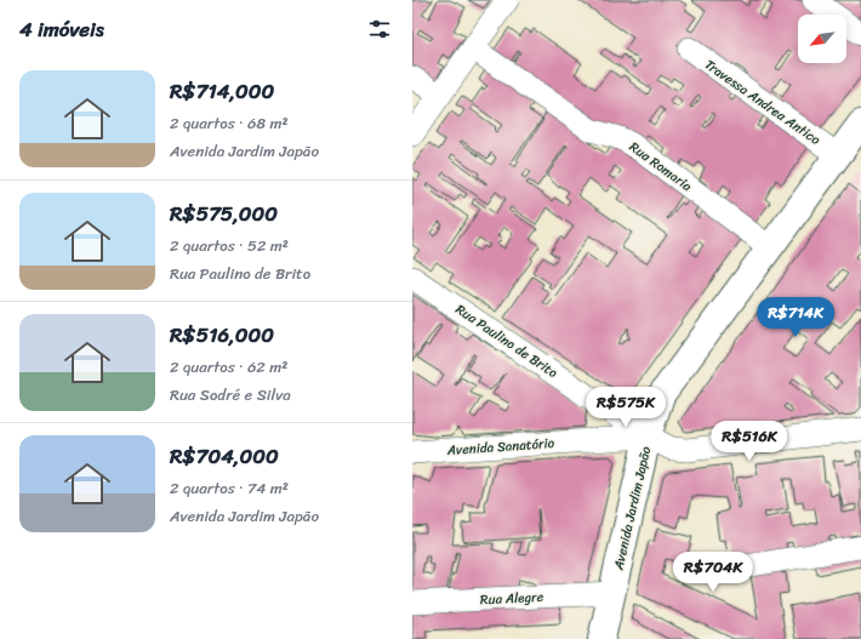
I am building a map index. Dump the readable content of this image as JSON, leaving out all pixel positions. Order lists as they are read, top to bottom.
{
  "streets": {
    "main road": ["Avenida Jardim Japão"],
    "street": [
      "Travessa Andrea Antico",
      "Rua Romaria",
      "Rua Paulino de Brito",
      "Avenida Sanatório",
      "Rua Alegre"
    ]
  },
  "crossings": [
    ["Travessa Andrea Antico", "Avenida Jardim Japão"],
    ["Rua Romaria", "Avenida Jardim Japão"],
    ["Rua Paulino de Brito", "Avenida Sanatório"],
    ["Rua Paulino de Brito", "Avenida Jardim Japão"],
    ["Avenida Sanatório", "Avenida Jardim Japão"],
    ["Avenida Jardim Japão", "Rua Alegre"]
  ],
  "north": "bottom left",
  "page": {
    "heading": "4 imóveis",
    "list": [
      {
        "name": "R$714,000",
        "note": "2 quartos · 68 m² · Avenida Jardim Japão"
      },
      {
        "name": "R$575,000",
        "note": "2 quartos · 52 m² · Rua Paulino de Brito"
      },
      {
        "name": "R$516,000",
        "note": "2 quartos · 62 m² · Rua Sodré e Silva"
      },
      {
        "name": "R$704,000",
        "note": "2 quartos · 74 m² · Avenida Jardim Japão"
      }
    ],
    "price": [
      "R$714K",
      "R$575K",
      "R$516K",
      "R$704K"
    ]
  }
}
